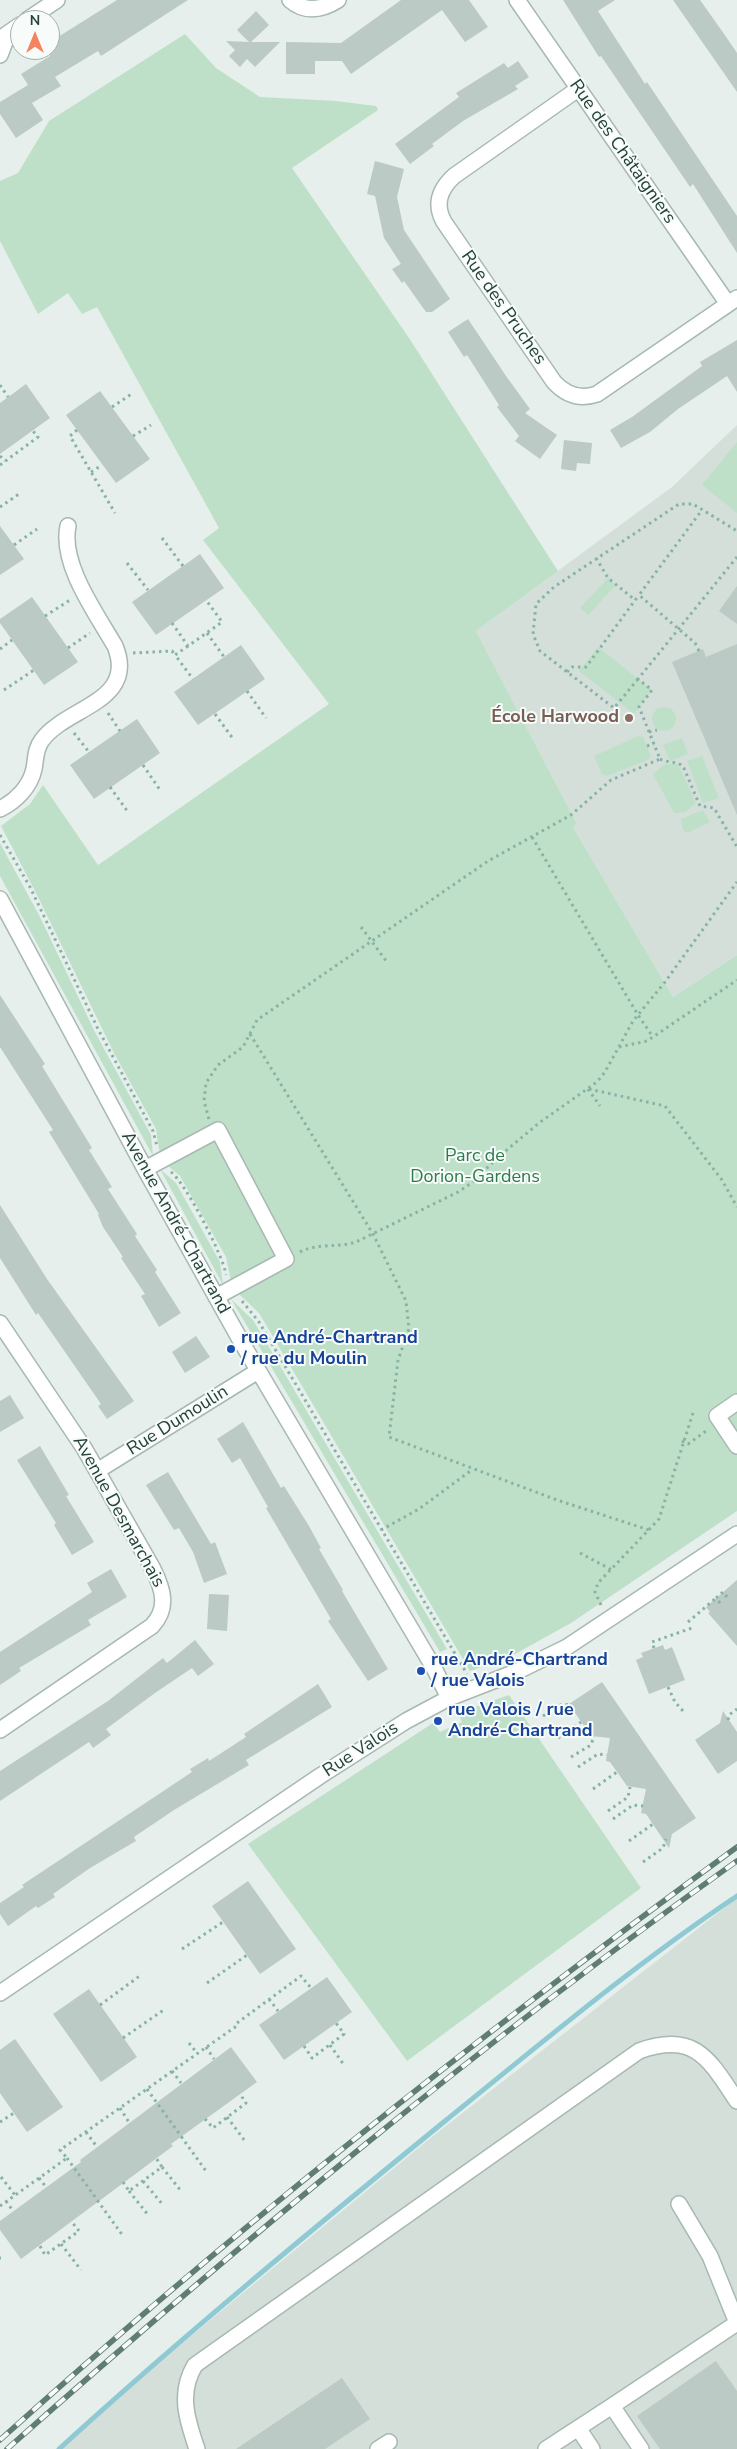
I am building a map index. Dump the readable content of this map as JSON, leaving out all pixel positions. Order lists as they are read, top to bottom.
{
  "streets": {
    "street": [
      "Rue des Châtaigniers",
      "Rue des Pruches",
      "Avenue André-Chartrand",
      "Rue Dumoulin",
      "Avenue Desmarchais",
      "Rue Valois"
    ]
  },
  "crossings": [
    ["Rue des Châtaigniers", "Rue des Pruches"],
    ["Avenue André-Chartrand", "Rue Dumoulin"],
    ["Avenue André-Chartrand", "Rue Valois"],
    ["Rue Dumoulin", "Avenue Desmarchais"]
  ],
  "parks": ["Parc de Dorion-Gardens"],
  "places": [
    "École Harwood",
    "rue André-Chartrand / rue du Moulin",
    "rue André-Chartrand / rue Valois",
    "rue Valois / rue André-Chartrand"
  ],
  "north": "top"
}
